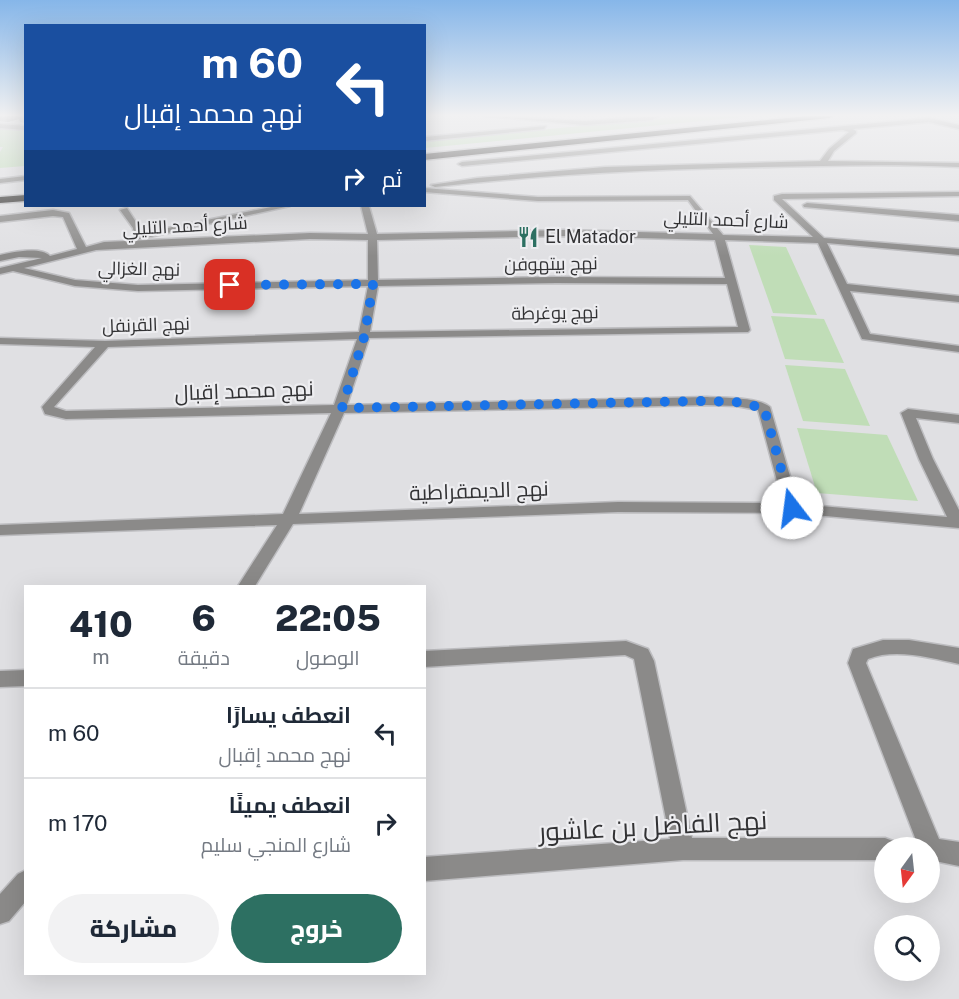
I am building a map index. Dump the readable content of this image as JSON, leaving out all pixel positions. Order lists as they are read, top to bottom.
{
  "streets": {
    "street": [
      "شارع أحمد التليلي",
      "نهج بيتهوفن",
      "نهج الغزالي",
      "نهج يوغرطة",
      "نهج القرنفل",
      "نهج محمد إقبال",
      "نهج الديمقراطية",
      "نهج الفاضل بن عاشور"
    ]
  },
  "crossings": [
    ["نهج بيتهوفن", "نهج الغزالي"],
    ["نهج بيتهوفن", "نهج يوغرطة"],
    ["نهج يوغرطة", "نهج القرنفل"],
    ["نهج القرنفل", "نهج محمد إقبال"],
    ["نهج محمد إقبال", "نهج الديمقراطية"]
  ],
  "places": {
    "restaurant": ["El Matador"]
  },
  "north": "bottom",
  "page": {
    "turn": ["60 m", "نهج محمد إقبال"],
    "then": "ثم",
    "eta": [
      "22:05",
      "الوصول",
      "6",
      "دقيقة",
      "410",
      "m"
    ],
    "list": [
      {
        "name": "انعطف يسارًا",
        "note": "نهج محمد إقبال",
        "value": "60 m"
      },
      {
        "name": "انعطف يمينًا",
        "note": "شارع المنجي سليم",
        "value": "170 m"
      }
    ],
    "buttons": ["خروج", "مشاركة"]
  }
}
